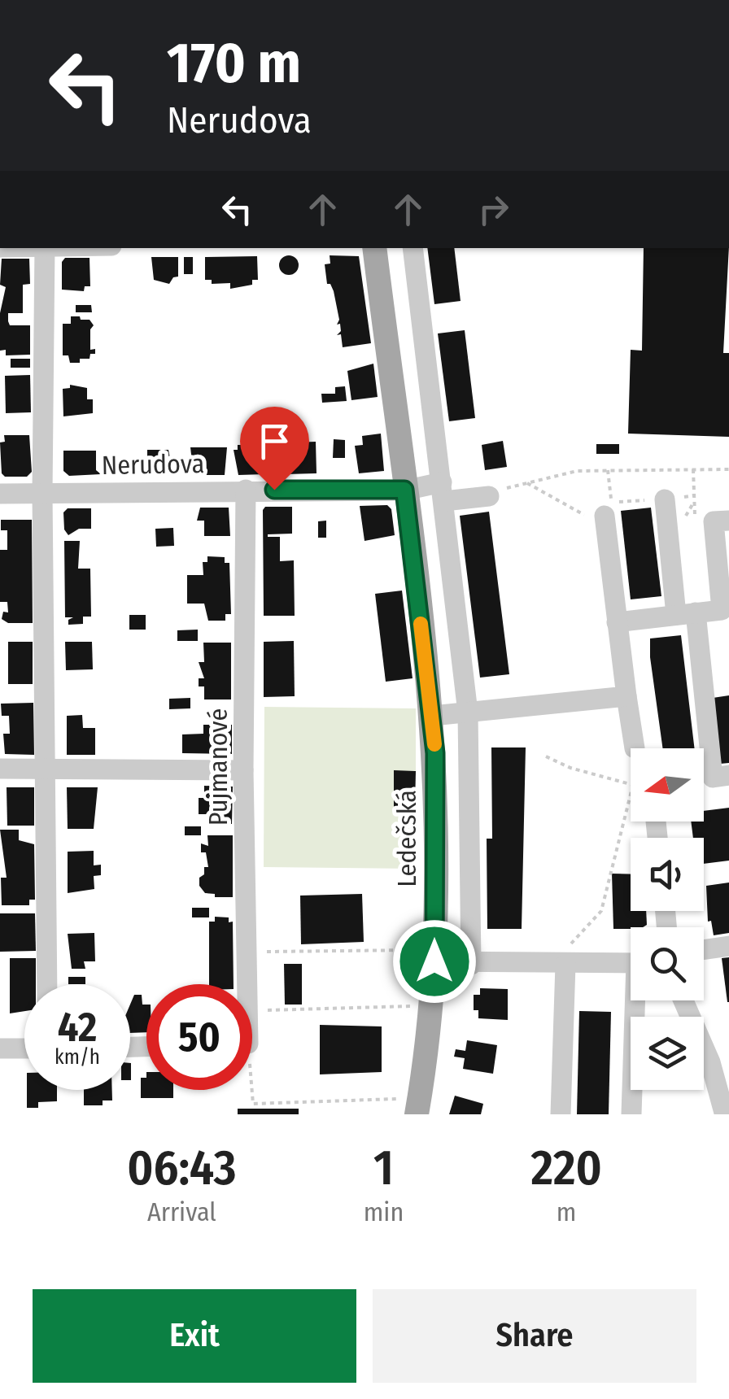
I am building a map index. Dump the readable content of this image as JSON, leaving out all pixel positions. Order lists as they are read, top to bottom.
{
  "streets": {
    "main road": ["Ledečská"],
    "street": ["Nerudova", "Pujmanové"]
  },
  "crossings": [
    ["Nerudova", "Pujmanové"],
    ["Nerudova", "Ledečská"]
  ],
  "north": "left",
  "page": {
    "turn": ["170 m", "Nerudova"],
    "speed": "42 km/h",
    "limit": "50",
    "eta": [
      "06:43",
      "Arrival",
      "1",
      "min",
      "220",
      "m"
    ],
    "buttons": ["Exit", "Share"]
  }
}
